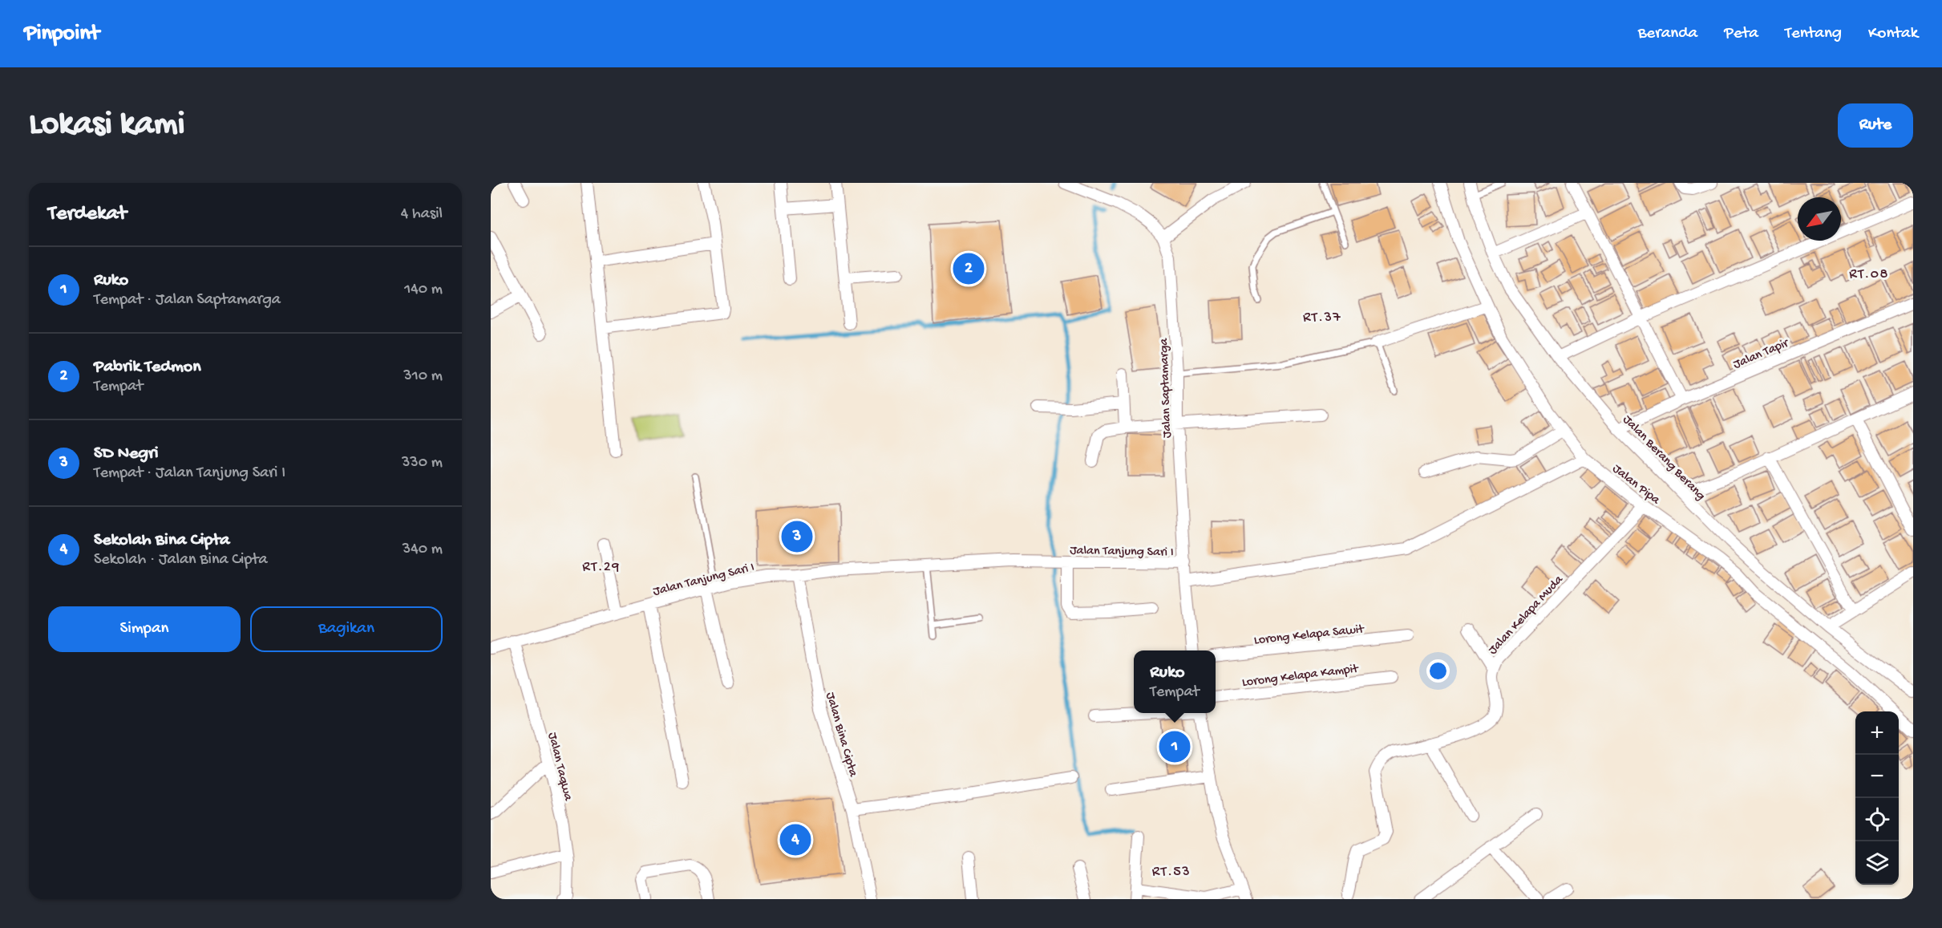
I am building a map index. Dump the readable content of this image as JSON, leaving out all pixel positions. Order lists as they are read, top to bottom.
{
  "streets": {
    "street": [
      "Jalan Tapir",
      "Jalan Saptamarga",
      "Jalan Berang Berang",
      "Jalan Pipa",
      "Jalan Tanjung Sari I",
      "Jalan Kelapa Muda",
      "Lorong Kelapa Sawit",
      "Lorong Kelapa Kampit",
      "Jalan Bina Cipta",
      "Jalan Taqwa"
    ]
  },
  "crossings": [
    ["Jalan Tapir", "Jalan Berang Berang"],
    ["Jalan Saptamarga", "Jalan Tanjung Sari I"],
    ["Jalan Pipa", "Jalan Kelapa Muda"],
    ["Jalan Tanjung Sari I", "Jalan Bina Cipta"],
    ["Jalan Tanjung Sari I", "Jalan Taqwa"]
  ],
  "districts": [
    "RT.08",
    "RT.37",
    "RT.29",
    "RT.53"
  ],
  "north": "bottom left",
  "page": {
    "header": "Pinpoint",
    "nav": [
      "Beranda",
      "Peta",
      "Tentang",
      "Kontak"
    ],
    "buttons": [
      "Rute",
      ["Simpan", "Bagikan"]
    ],
    "title": "Lokasi kami",
    "heading": ["Terdekat", "4 hasil"],
    "list": [
      {
        "mark": "1",
        "name": "Ruko",
        "note": "Tempat · Jalan Saptamarga",
        "value": "140 m"
      },
      {
        "mark": "2",
        "name": "Pabrik Tedmon",
        "note": "Tempat",
        "value": "310 m"
      },
      {
        "mark": "3",
        "name": "SD Negri",
        "note": "Tempat · Jalan Tanjung Sari I",
        "value": "330 m"
      },
      {
        "mark": "4",
        "name": "Sekolah Bina Cipta",
        "note": "Sekolah · Jalan Bina Cipta",
        "value": "340 m"
      }
    ],
    "pins": [
      "2",
      "3",
      "1",
      "4"
    ],
    "popup": ["Ruko", "Tempat"],
    "map_buttons": ["+", "−"]
  }
}
